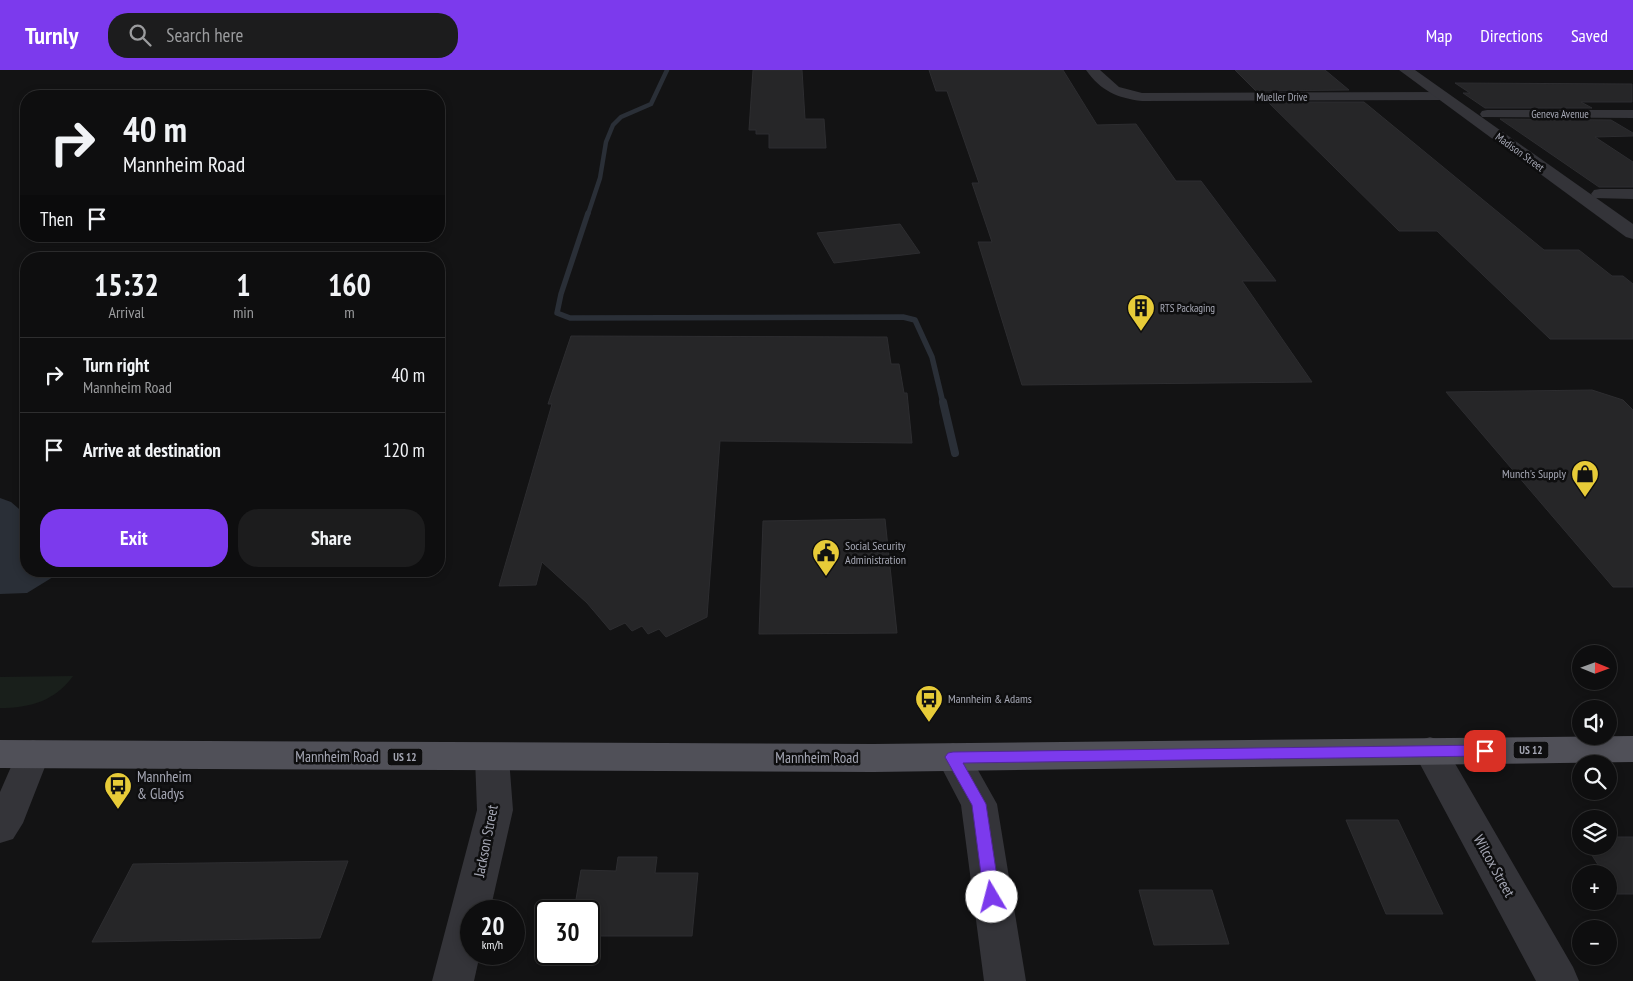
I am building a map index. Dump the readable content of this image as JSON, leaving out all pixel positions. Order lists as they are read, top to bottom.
{
  "streets": {
    "main road": ["US 12", "Mannheim Road"],
    "street": [
      "Mueller Drive",
      "Geneva Avenue",
      "Madison Street",
      "Jackson Street",
      "Wilcox Street"
    ]
  },
  "crossings": [
    ["Mueller Drive", "Madison Street"],
    ["Mannheim Road", "Jackson Street"],
    ["Mannheim Road", "Wilcox Street"]
  ],
  "places": {
    "building": ["RTS Packaging"],
    "shop": ["Munch's Supply"],
    "public building": ["Social Security Administration"],
    "bus stop": ["Mannheim & Adams", "Mannheim & Gladys"]
  },
  "north": "right",
  "page": {
    "header": "Turnly",
    "search": "Search here",
    "nav": ["Map", "Directions", "Saved"],
    "turn": ["40 m", "Mannheim Road"],
    "then": "Then",
    "eta": [
      "15:32",
      "Arrival",
      "1",
      "min",
      "160",
      "m"
    ],
    "list": [
      {
        "name": "Turn right",
        "note": "Mannheim Road",
        "value": "40 m"
      },
      {
        "name": "Arrive at destination",
        "value": "120 m"
      }
    ],
    "buttons": ["Exit", "Share"],
    "map_buttons": ["+", "−"],
    "speed": "20 km/h",
    "limit": "30"
  }
}
